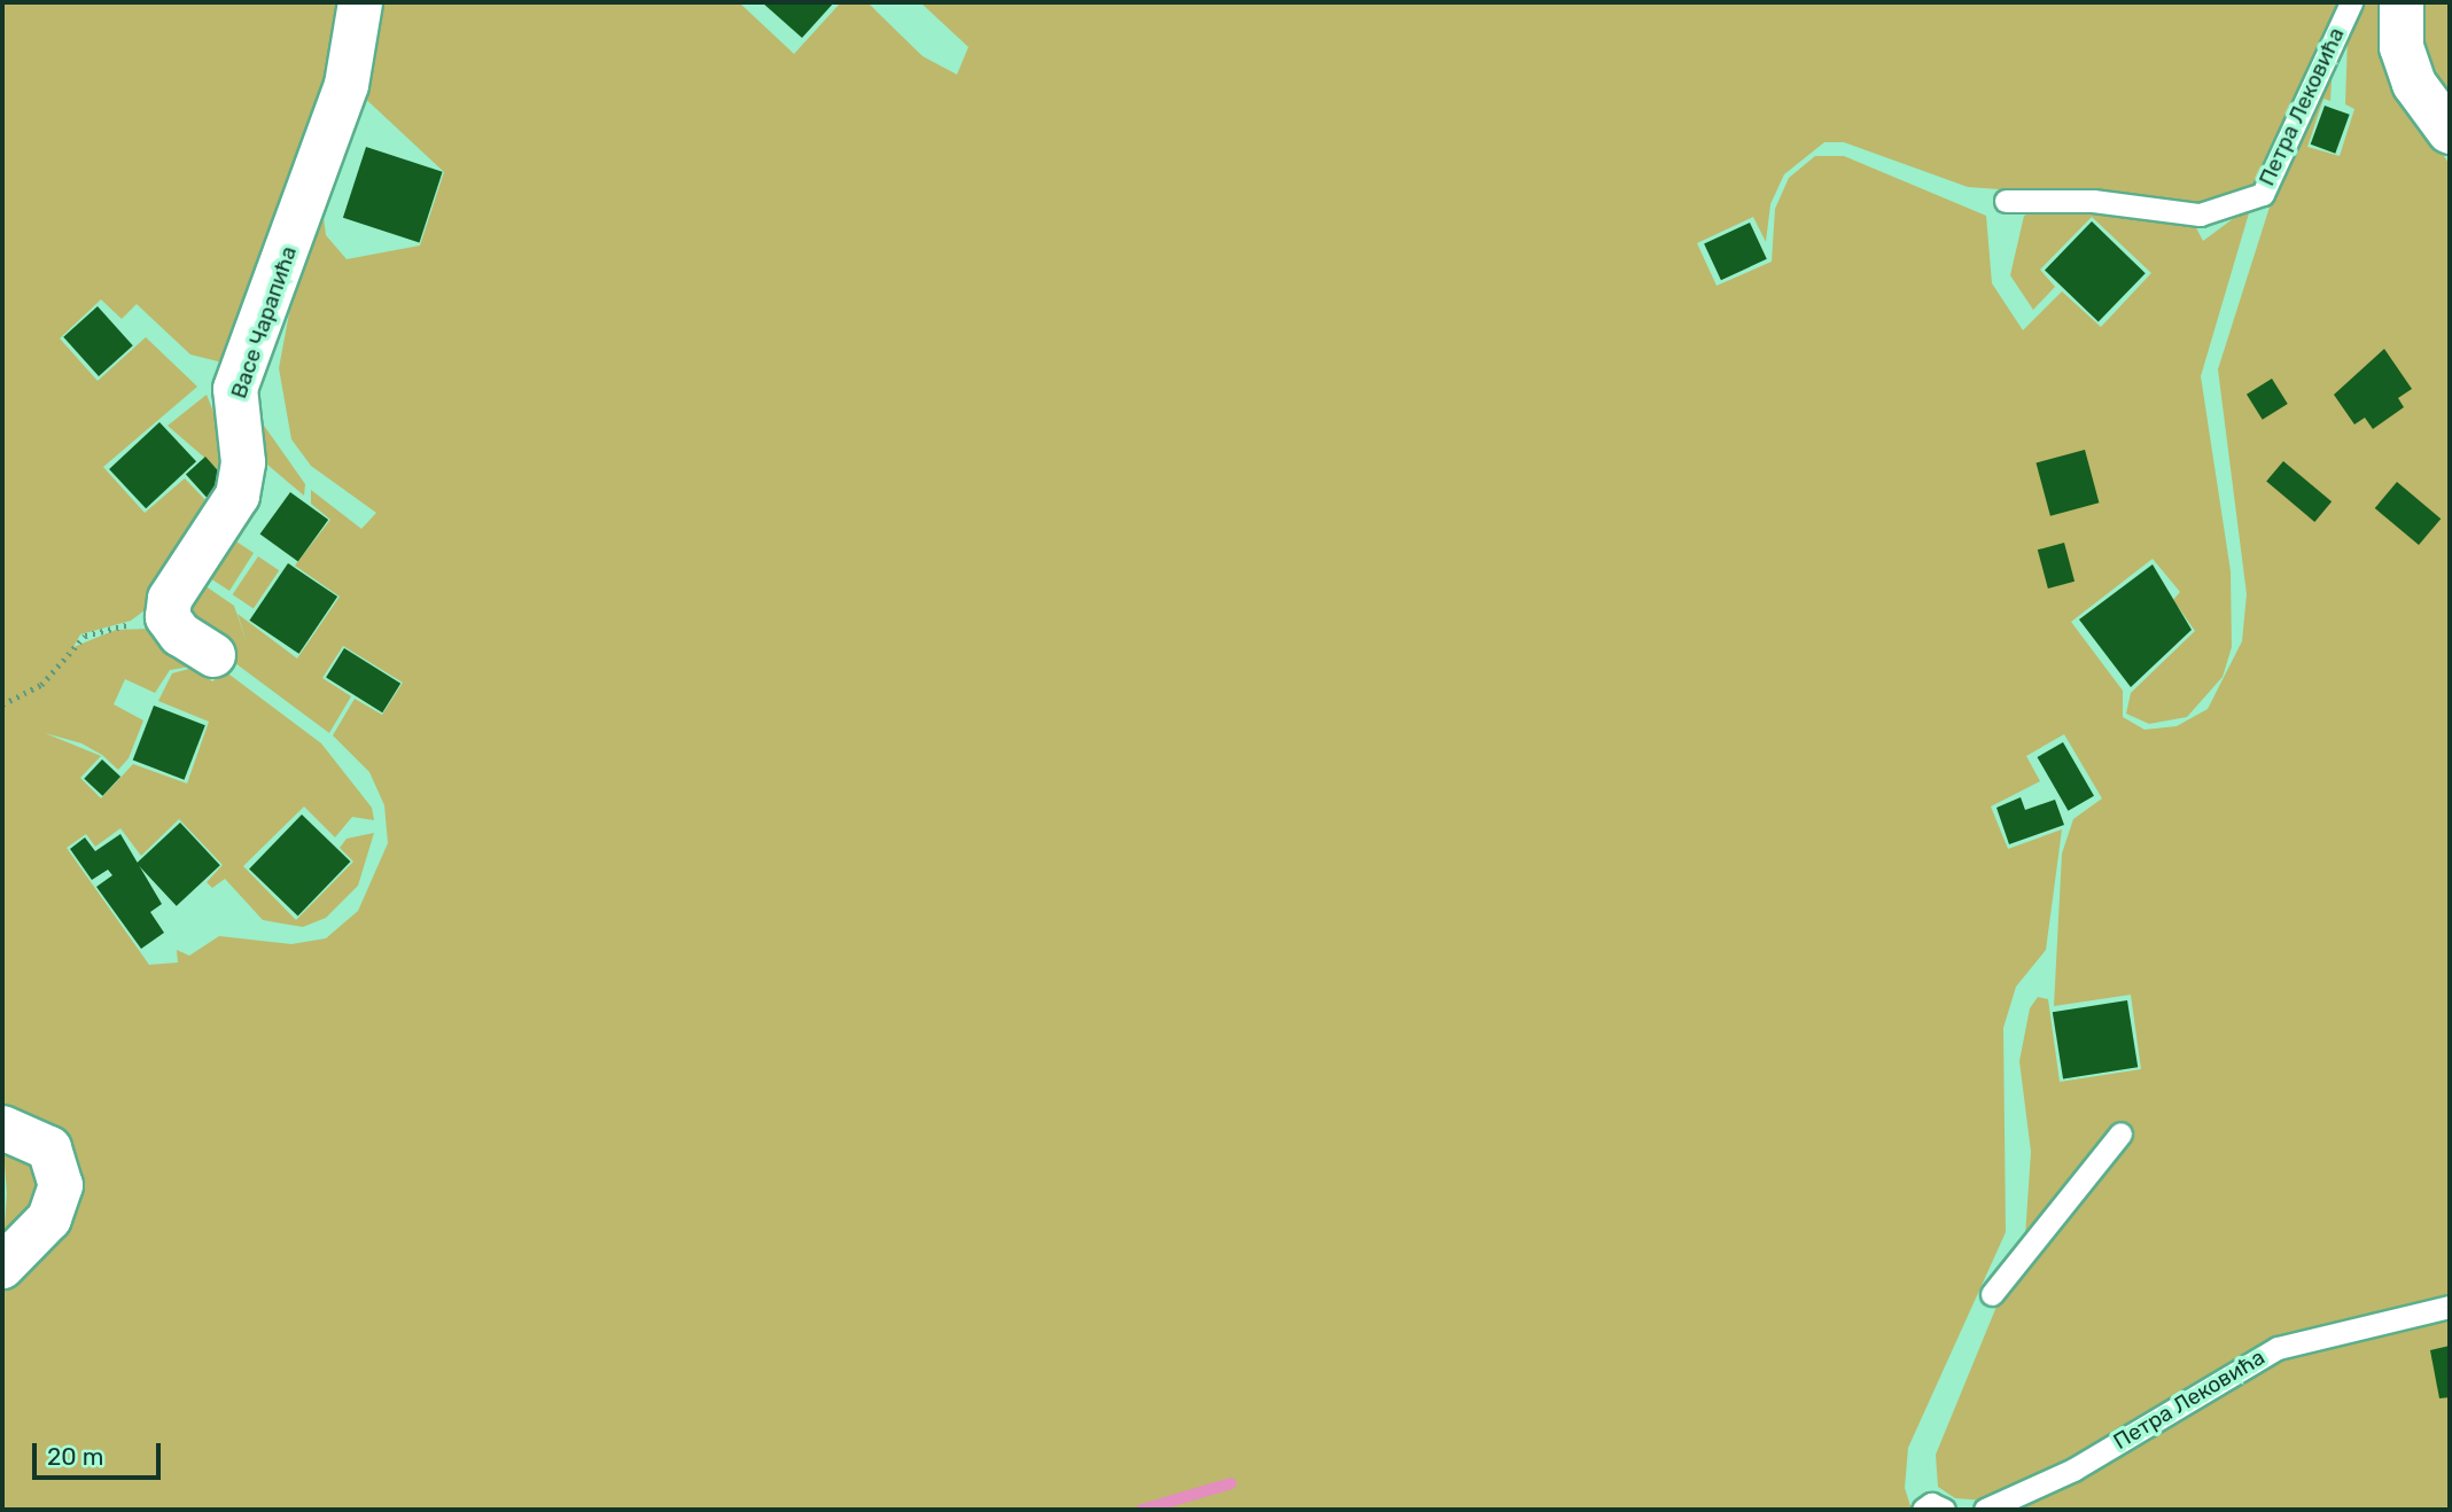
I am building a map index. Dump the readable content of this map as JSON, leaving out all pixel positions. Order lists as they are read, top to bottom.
{
  "streets": {
    "street": ["Васе Чарапића"],
    "lane": ["Петра Лековића"]
  },
  "scale_bar": "20 m"
}
